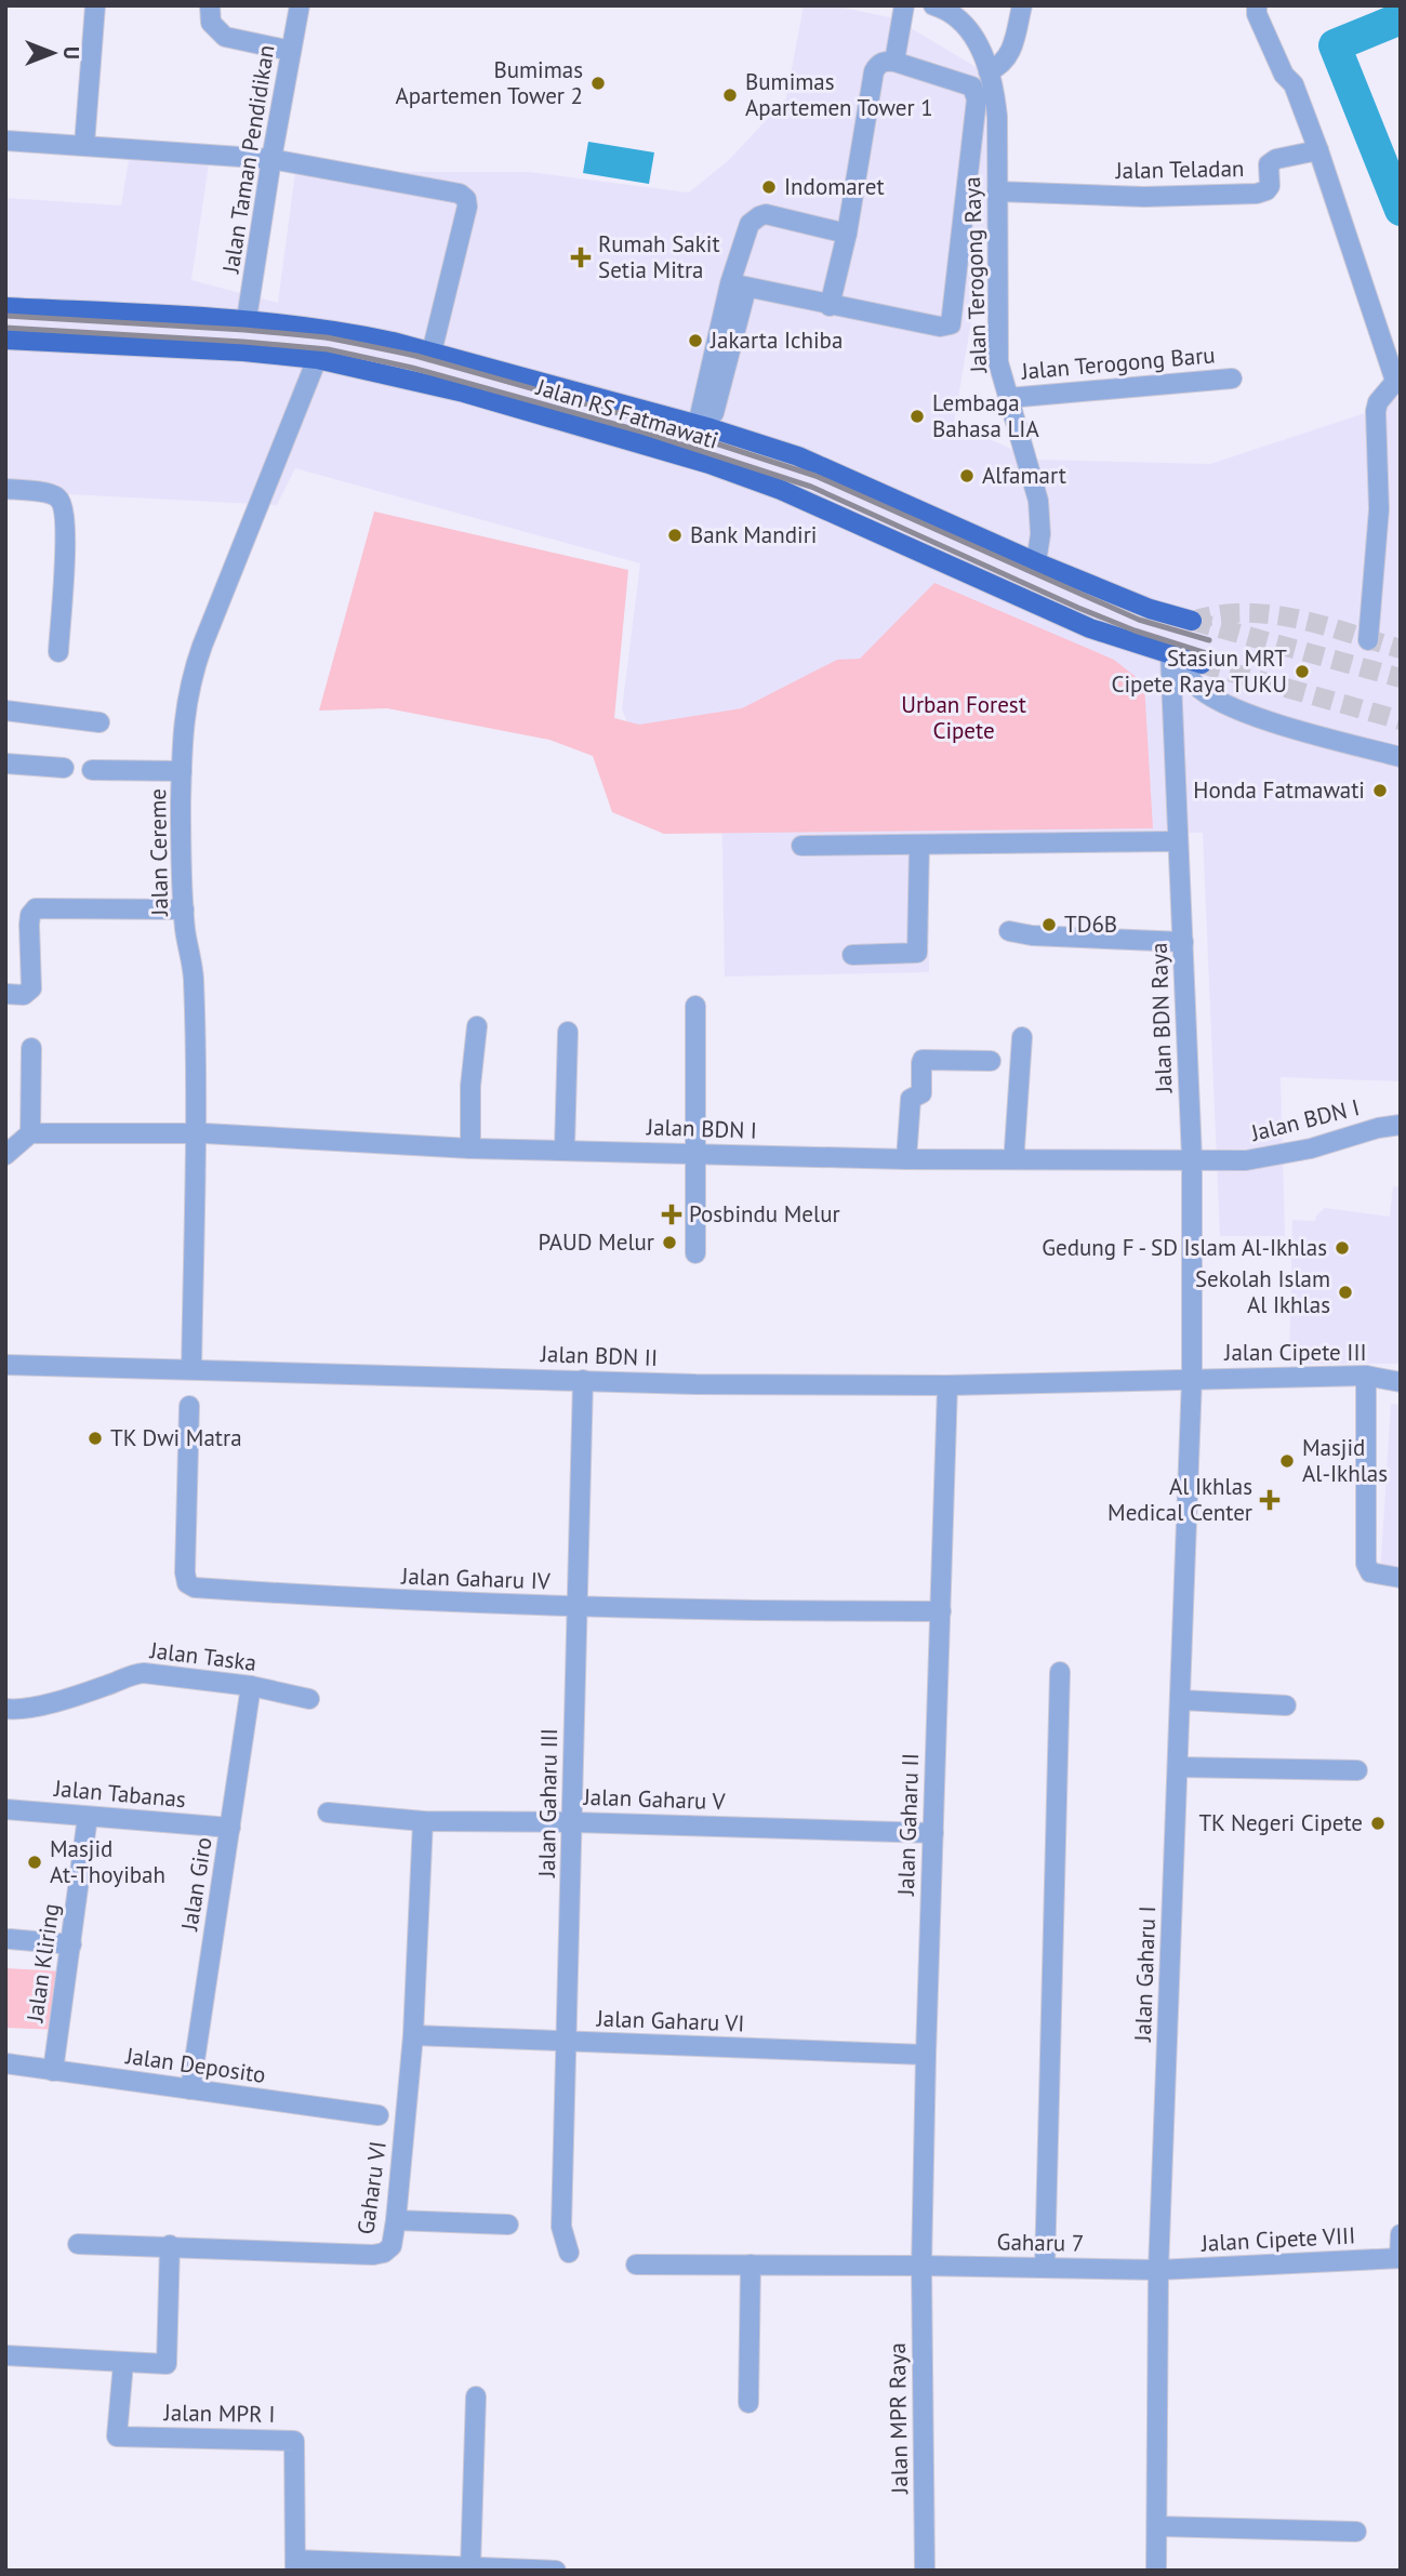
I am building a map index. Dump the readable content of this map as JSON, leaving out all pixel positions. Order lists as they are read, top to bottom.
{
  "streets": {
    "main road": ["Jalan RS Fatmawati"],
    "street": [
      "Jalan Taman Pendidikan",
      "Jalan Teladan",
      "Jalan Terogong Raya",
      "Jalan Terogong Baru",
      "Jalan Cereme",
      "Jalan BDN Raya",
      "Jalan BDN I",
      "Jalan Cipete III",
      "Jalan BDN II",
      "Jalan Gaharu IV",
      "Jalan Taska",
      "Jalan Tabanas",
      "Jalan Gaharu V",
      "Jalan Gaharu III",
      "Jalan Gaharu II",
      "Jalan Giro",
      "Jalan Kliring",
      "Jalan Gaharu I",
      "Jalan Gaharu VI",
      "Jalan Deposito",
      "Gaharu VI",
      "Jalan Cipete VIII",
      "Gaharu 7",
      "Jalan MPR I",
      "Jalan MPR Raya"
    ]
  },
  "crossings": [
    ["Jalan Taman Pendidikan", "Jalan RS Fatmawati"],
    ["Jalan Teladan", "Jalan Terogong Raya"],
    ["Jalan Terogong Raya", "Jalan Terogong Baru"],
    ["Jalan Terogong Raya", "Jalan RS Fatmawati"],
    ["Jalan RS Fatmawati", "Jalan Cereme"],
    ["Jalan RS Fatmawati", "Jalan BDN Raya"],
    ["Jalan Cereme", "Jalan BDN I"],
    ["Jalan Cereme", "Jalan BDN II"],
    ["Jalan BDN Raya", "Jalan BDN I"],
    ["Jalan BDN Raya", "Jalan Cipete III"],
    ["Jalan BDN Raya", "Jalan BDN II"],
    ["Jalan BDN Raya", "Jalan Gaharu I"],
    ["Jalan Cipete III", "Jalan BDN II"],
    ["Jalan Cipete III", "Jalan Gaharu I"],
    ["Jalan BDN II", "Jalan Gaharu III"],
    ["Jalan BDN II", "Jalan Gaharu II"],
    ["Jalan BDN II", "Jalan Gaharu I"],
    ["Jalan Gaharu IV", "Jalan Gaharu III"],
    ["Jalan Gaharu IV", "Jalan Gaharu II"],
    ["Jalan Taska", "Jalan Giro"],
    ["Jalan Tabanas", "Jalan Giro"],
    ["Jalan Tabanas", "Jalan Kliring"],
    ["Jalan Gaharu V", "Jalan Gaharu III"],
    ["Jalan Gaharu V", "Jalan Gaharu II"],
    ["Jalan Gaharu V", "Gaharu VI"],
    ["Jalan Gaharu III", "Jalan Gaharu VI"],
    ["Jalan Gaharu II", "Jalan Gaharu VI"],
    ["Jalan Gaharu II", "Gaharu 7"],
    ["Jalan Gaharu II", "Jalan MPR Raya"],
    ["Jalan Giro", "Jalan Deposito"],
    ["Jalan Kliring", "Jalan Deposito"],
    ["Jalan Gaharu I", "Jalan Cipete VIII"],
    ["Jalan Gaharu I", "Gaharu 7"],
    ["Jalan Gaharu VI", "Gaharu VI"],
    ["Jalan Cipete VIII", "Gaharu 7"],
    ["Gaharu 7", "Jalan MPR Raya"]
  ],
  "parks": ["Urban Forest Cipete"],
  "places": {
    "other": [
      "Bumimas Apartemen Tower 2",
      "Bumimas Apartemen Tower 1",
      "Indomaret",
      "Jakarta Ichiba",
      "Lembaga Bahasa LIA",
      "Alfamart",
      "Bank Mandiri",
      "Stasiun MRT Cipete Raya TUKU",
      "Honda Fatmawati",
      "TD6B",
      "PAUD Melur",
      "Gedung F - SD Islam Al-Ikhlas",
      "Sekolah Islam Al Ikhlas",
      "TK Dwi Matra",
      "Masjid Al-Ikhlas",
      "TK Negeri Cipete",
      "Masjid At-Thoyibah"
    ],
    "health": ["Rumah Sakit Setia Mitra", "Posbindu Melur", "Al Ikhlas Medical Center"]
  },
  "north": "right"
}
